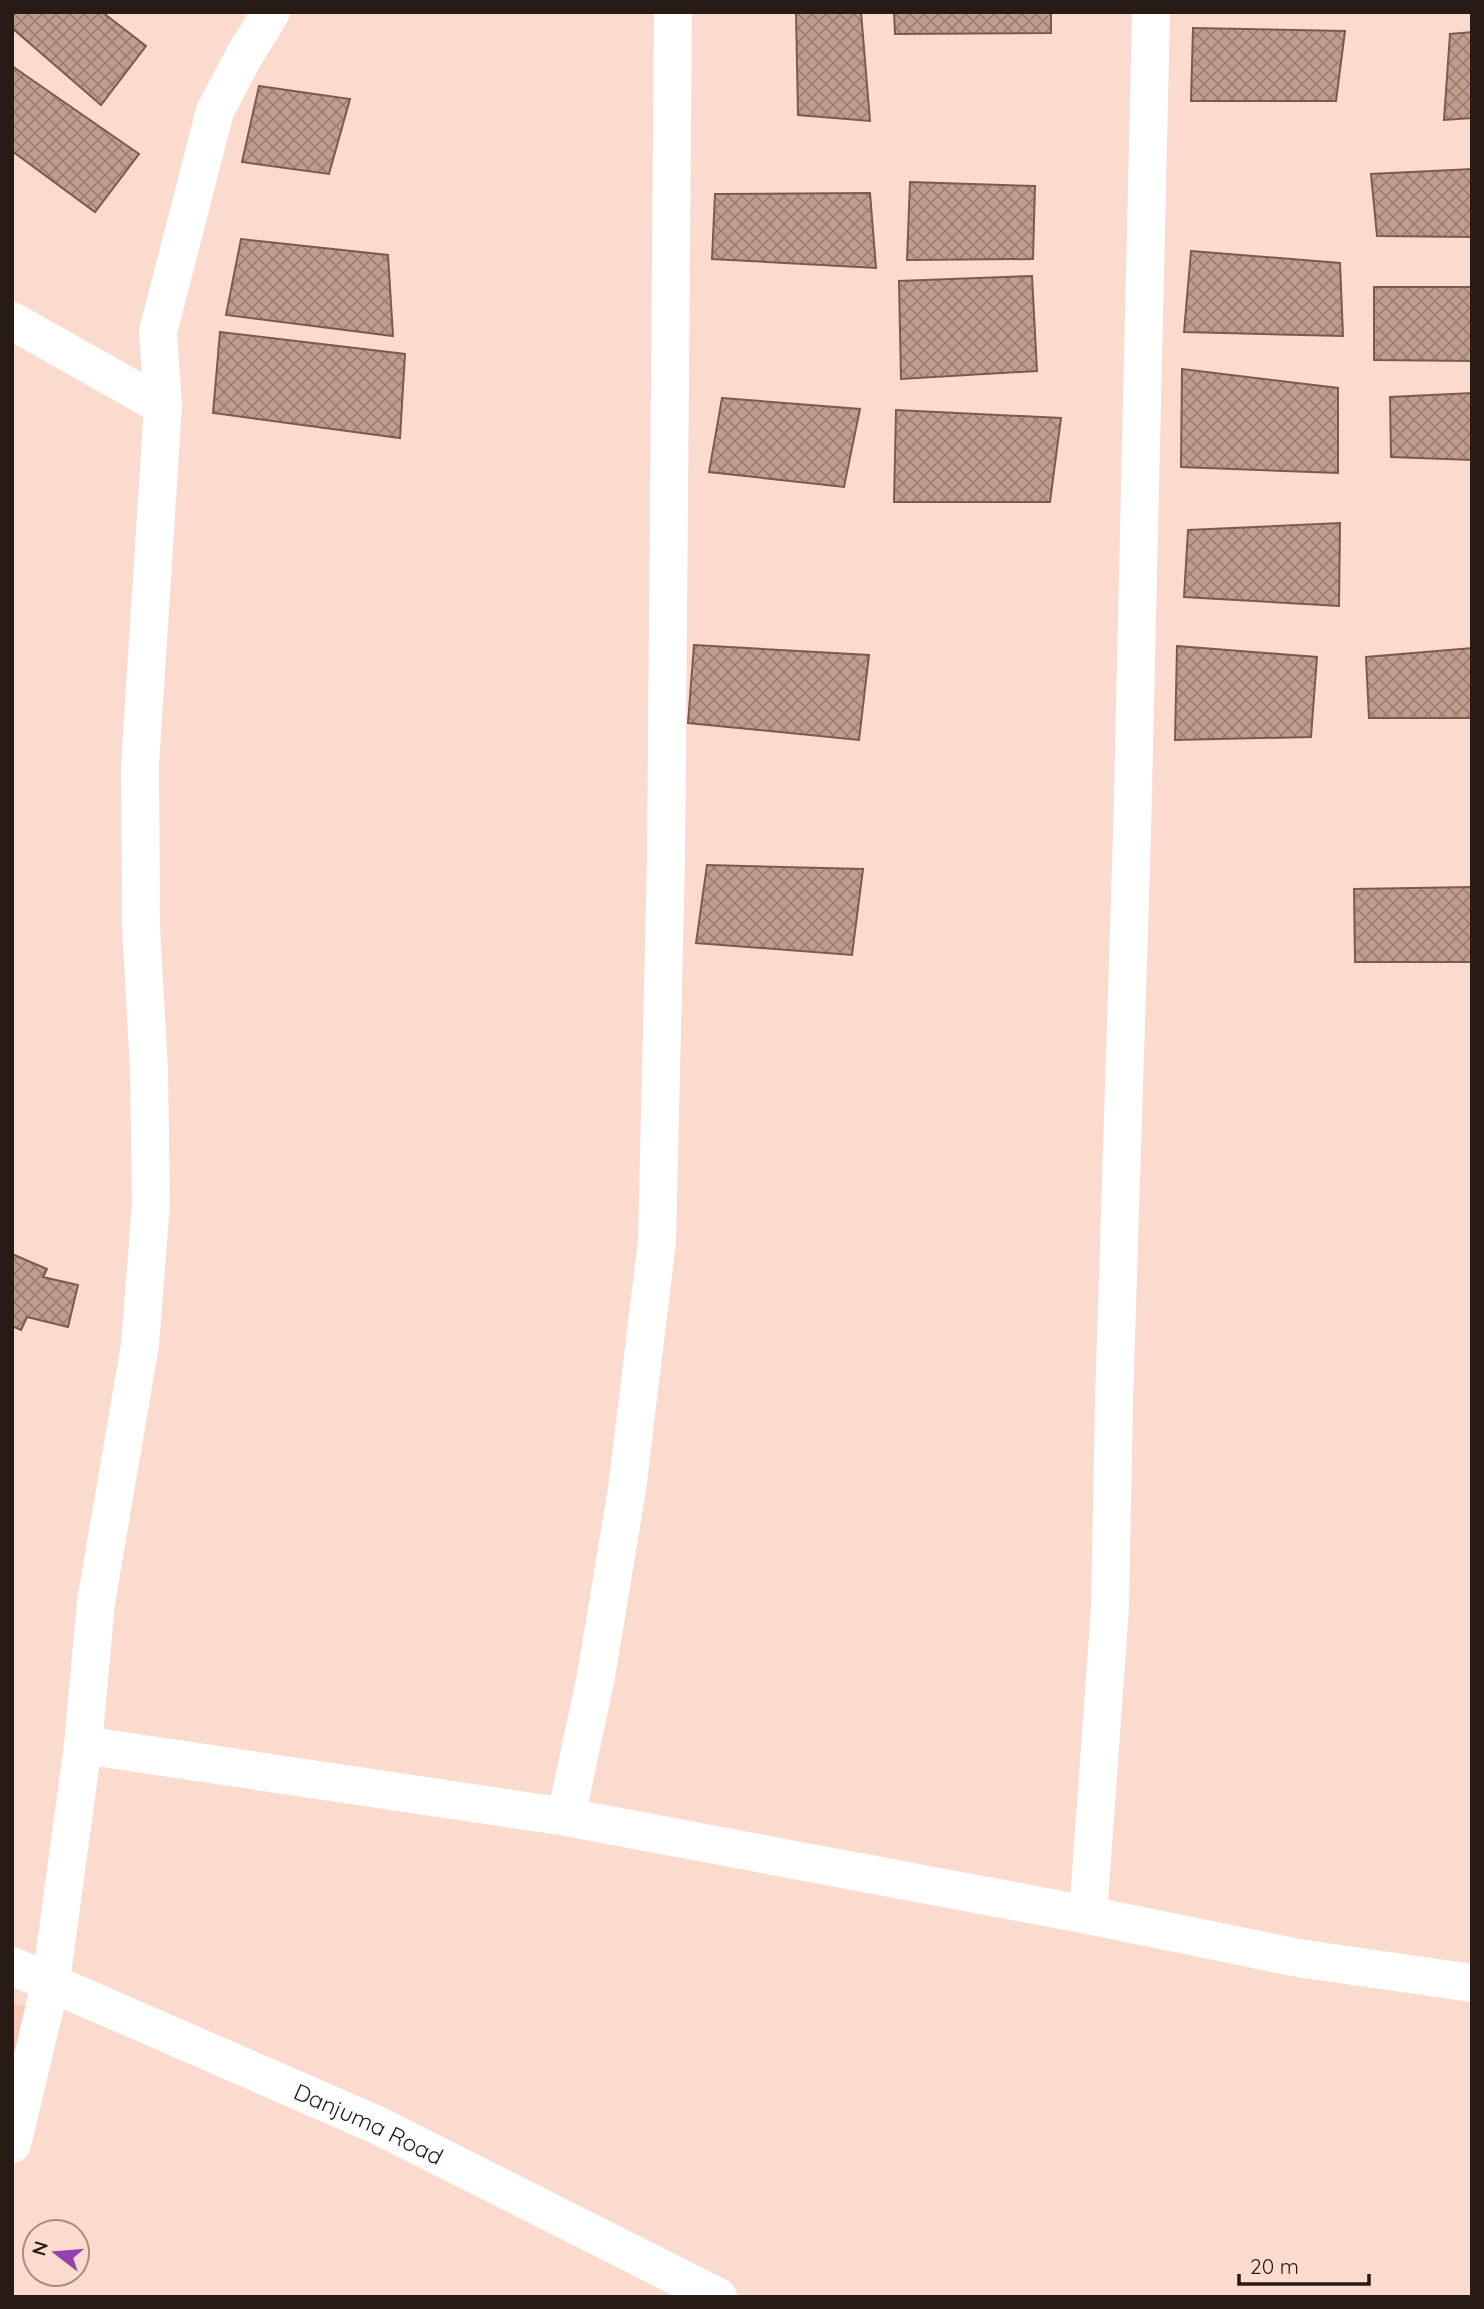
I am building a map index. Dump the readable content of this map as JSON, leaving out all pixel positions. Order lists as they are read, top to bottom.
{
  "streets": {
    "street": ["Danjuma Road"]
  },
  "scale_bar": "20 m",
  "north": "left"
}
